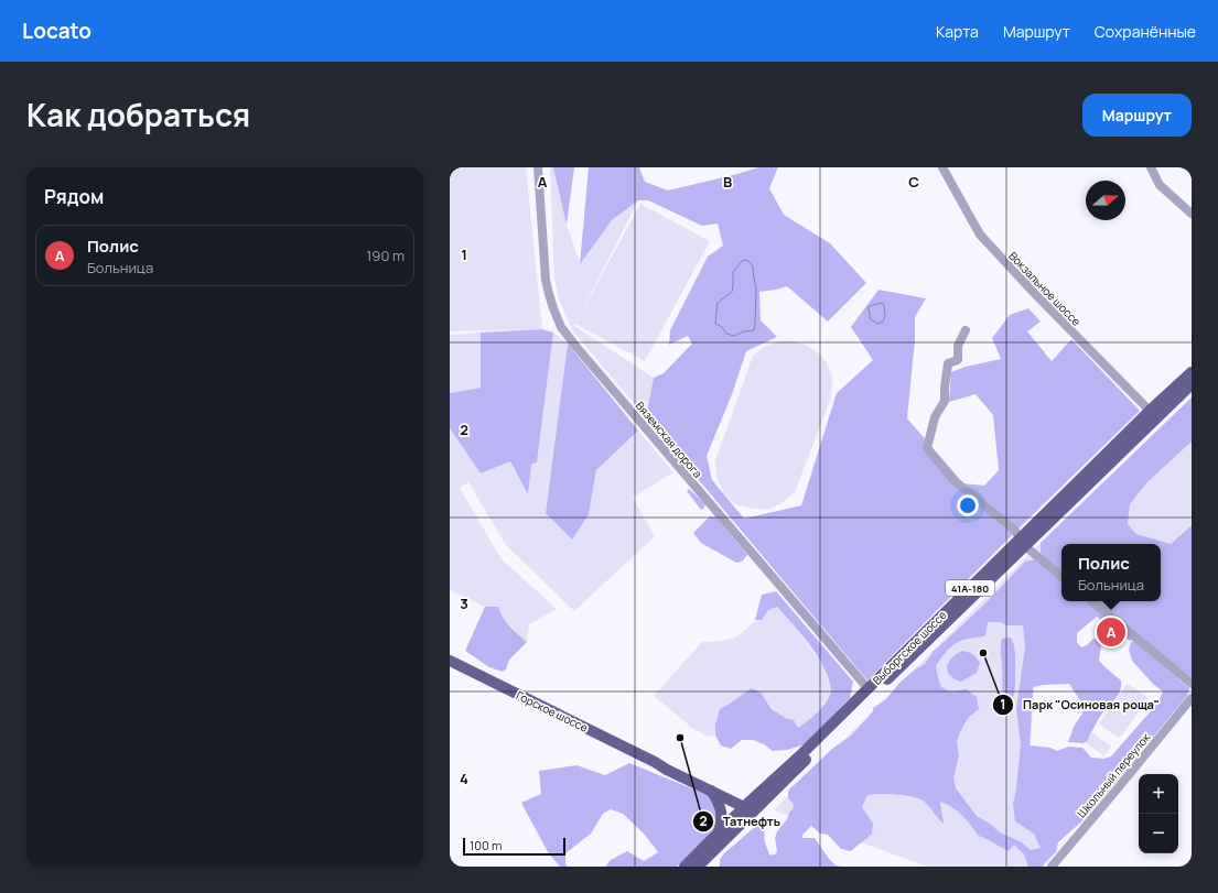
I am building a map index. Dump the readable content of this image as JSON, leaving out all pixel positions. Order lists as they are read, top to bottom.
{
  "streets": {
    "main road": ["41А-180", "Выборгское шоссе", "Горское шоссе"],
    "street": ["Вокзальное шоссе", "Вяземская дорога", "Школьный переулок"]
  },
  "crossings": [
    ["Вокзальное шоссе", "Выборгское шоссе"],
    ["Вяземская дорога", "Выборгское шоссе"],
    ["Выборгское шоссе", "Горское шоссе"]
  ],
  "places": ["Парк \"Осиновая роща\"", "Татнефть"],
  "scale_bar": "100 m",
  "north": "right",
  "page": {
    "header": "Locato",
    "nav": ["Карта", "Маршрут", "Сохранённые"],
    "title": "Как добраться",
    "buttons": "Маршрут",
    "heading": "Рядом",
    "list": [
      {
        "mark": "A",
        "name": "Полис",
        "note": "Больница",
        "value": "190 m"
      }
    ],
    "popup": ["Полис", "Больница"],
    "pins": "A",
    "map_buttons": ["+", "−"],
    "scale": "100 m"
  },
  "grid": {
    "columns": ["A", "B", "C"],
    "rows": [
      "1",
      "2",
      "3",
      "4"
    ]
  }
}
